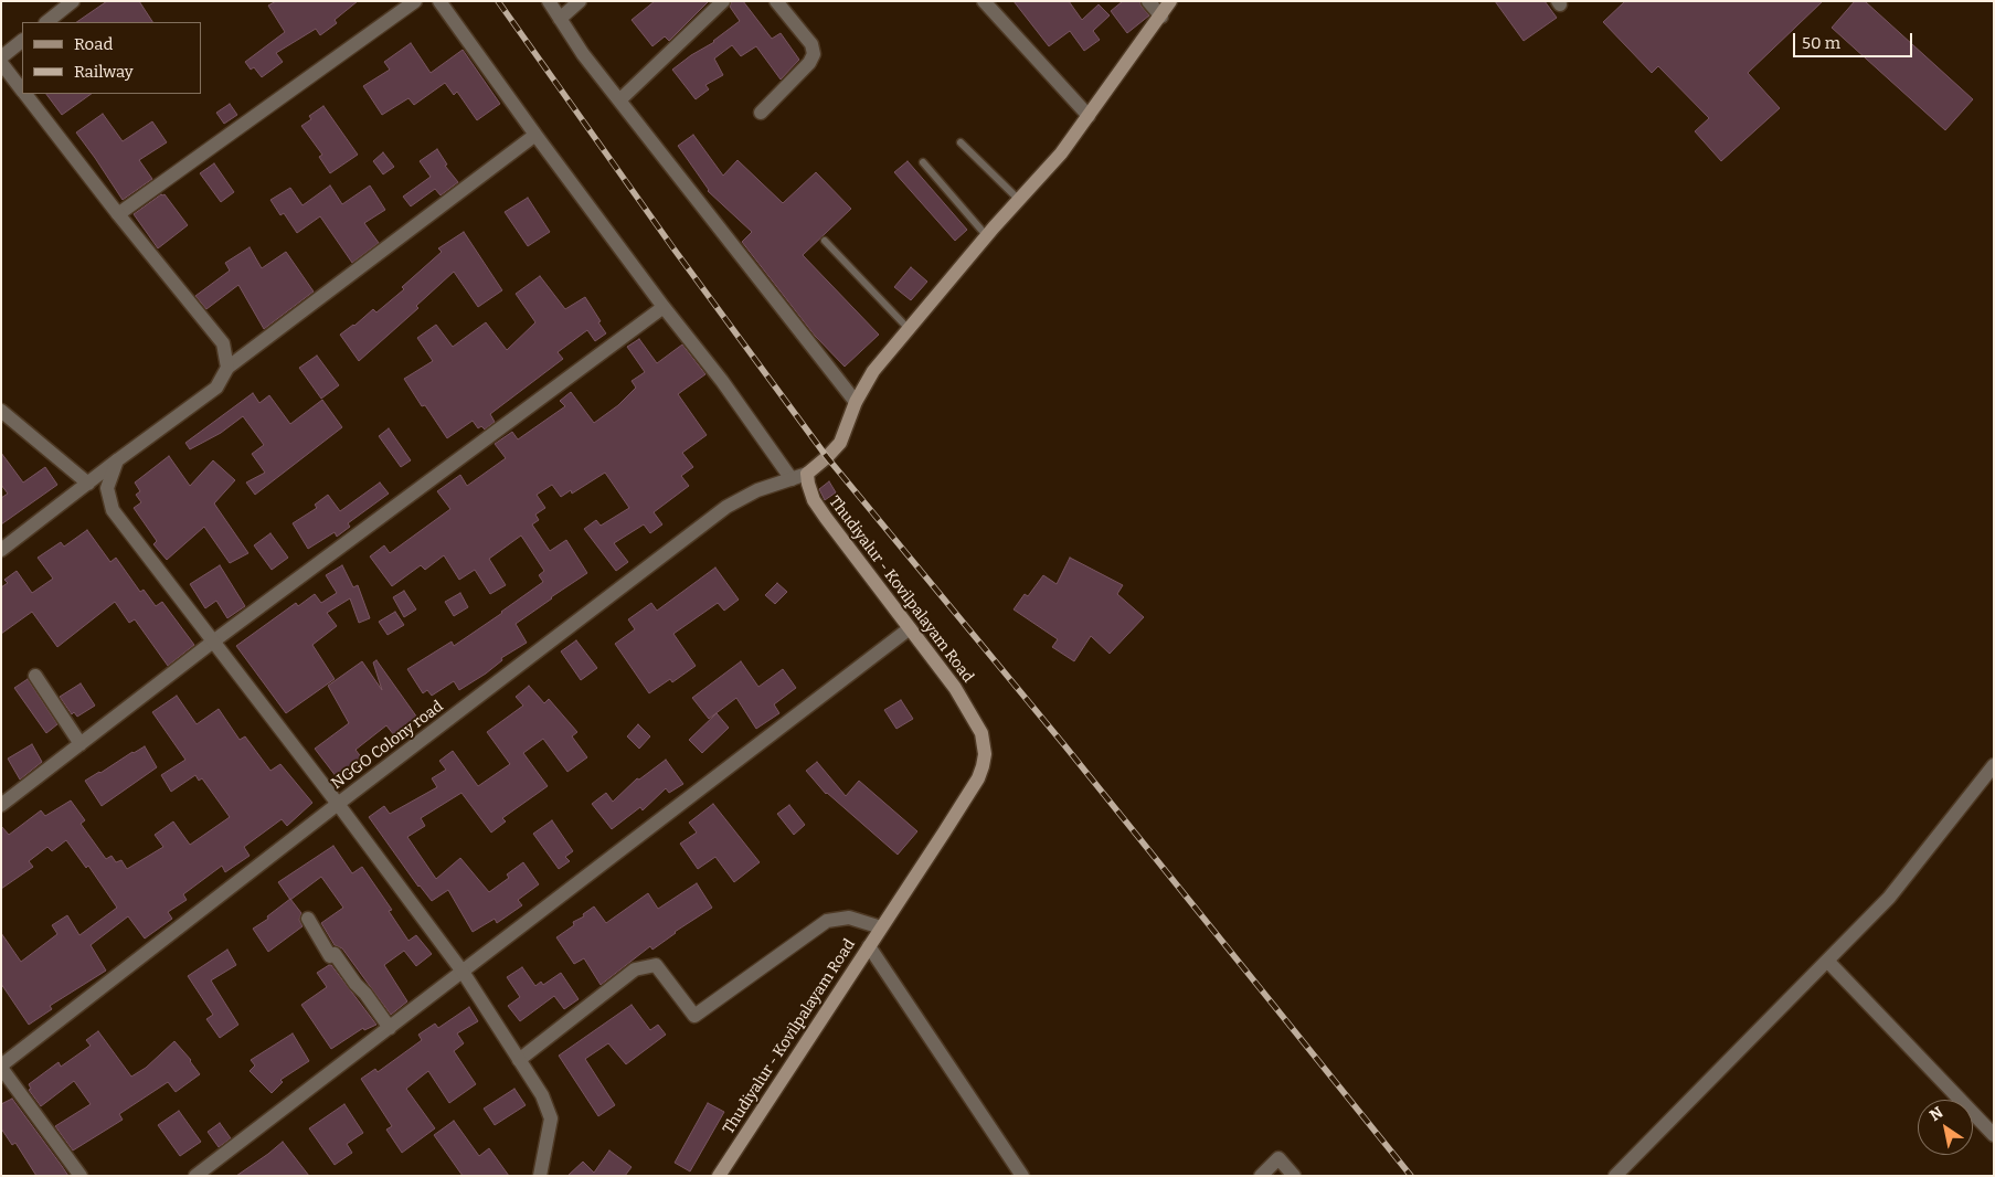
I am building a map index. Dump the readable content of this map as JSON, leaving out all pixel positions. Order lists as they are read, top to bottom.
{
  "streets": {
    "main road": ["Thudiyalur - Kovilpalayam Road"],
    "street": ["NGGO Colony road"]
  },
  "crossings": [
    ["Thudiyalur - Kovilpalayam Road", "NGGO Colony road"]
  ],
  "legend": ["Road", "Railway"],
  "scale_bar": "50 m",
  "north": "top left"
}
